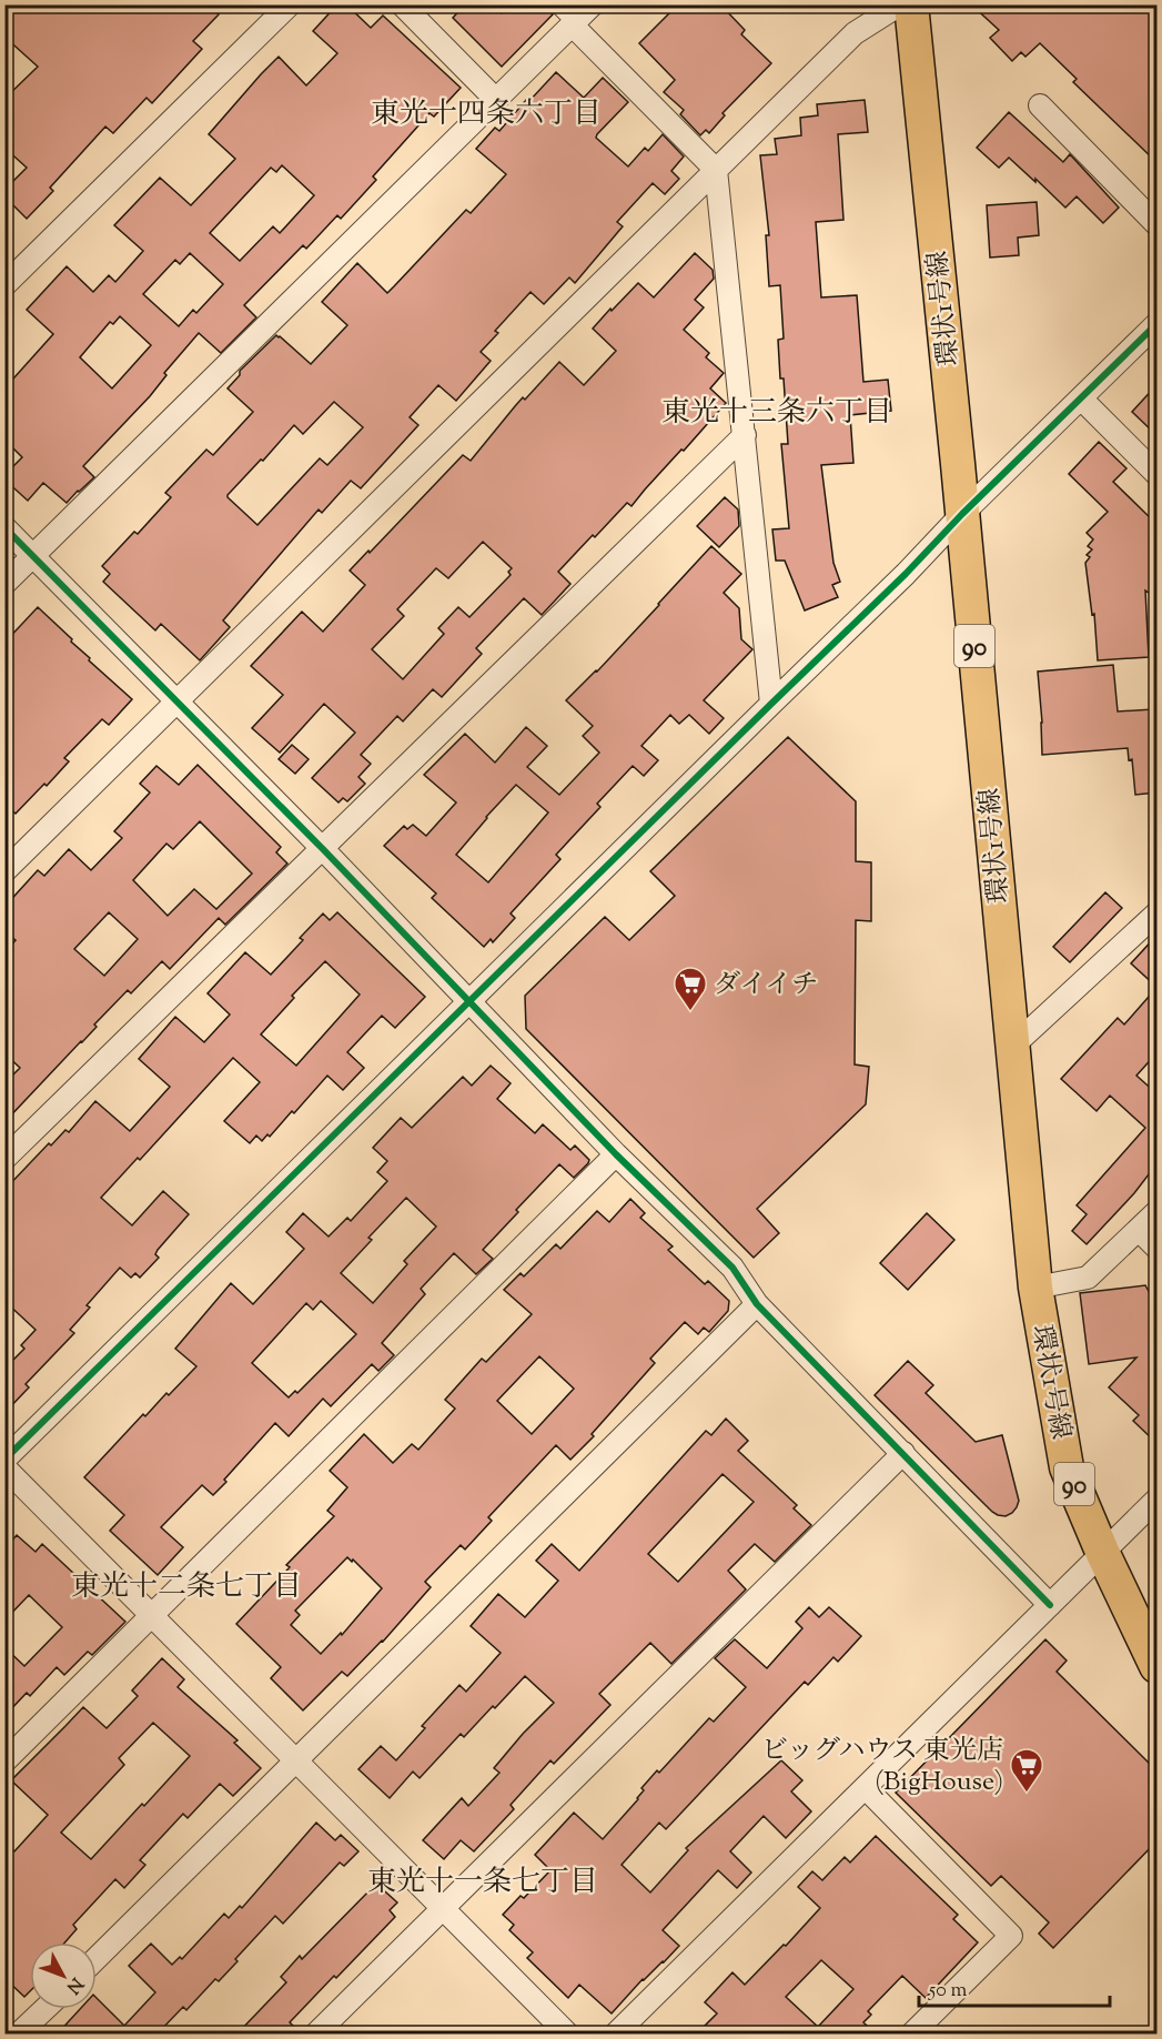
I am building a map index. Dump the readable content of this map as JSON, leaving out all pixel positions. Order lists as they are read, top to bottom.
{
  "streets": {
    "main road": ["環状1号線", "90"]
  },
  "districts": [
    "東光十四条六丁目",
    "東光十三条六丁目",
    "東光十二条七丁目",
    "東光十一条七丁目"
  ],
  "places": {
    "supermarket": ["ダイイチ", "ビッグハウス 東光店 (BigHouse)"]
  },
  "scale_bar": "50 m",
  "north": "bottom right"
}
